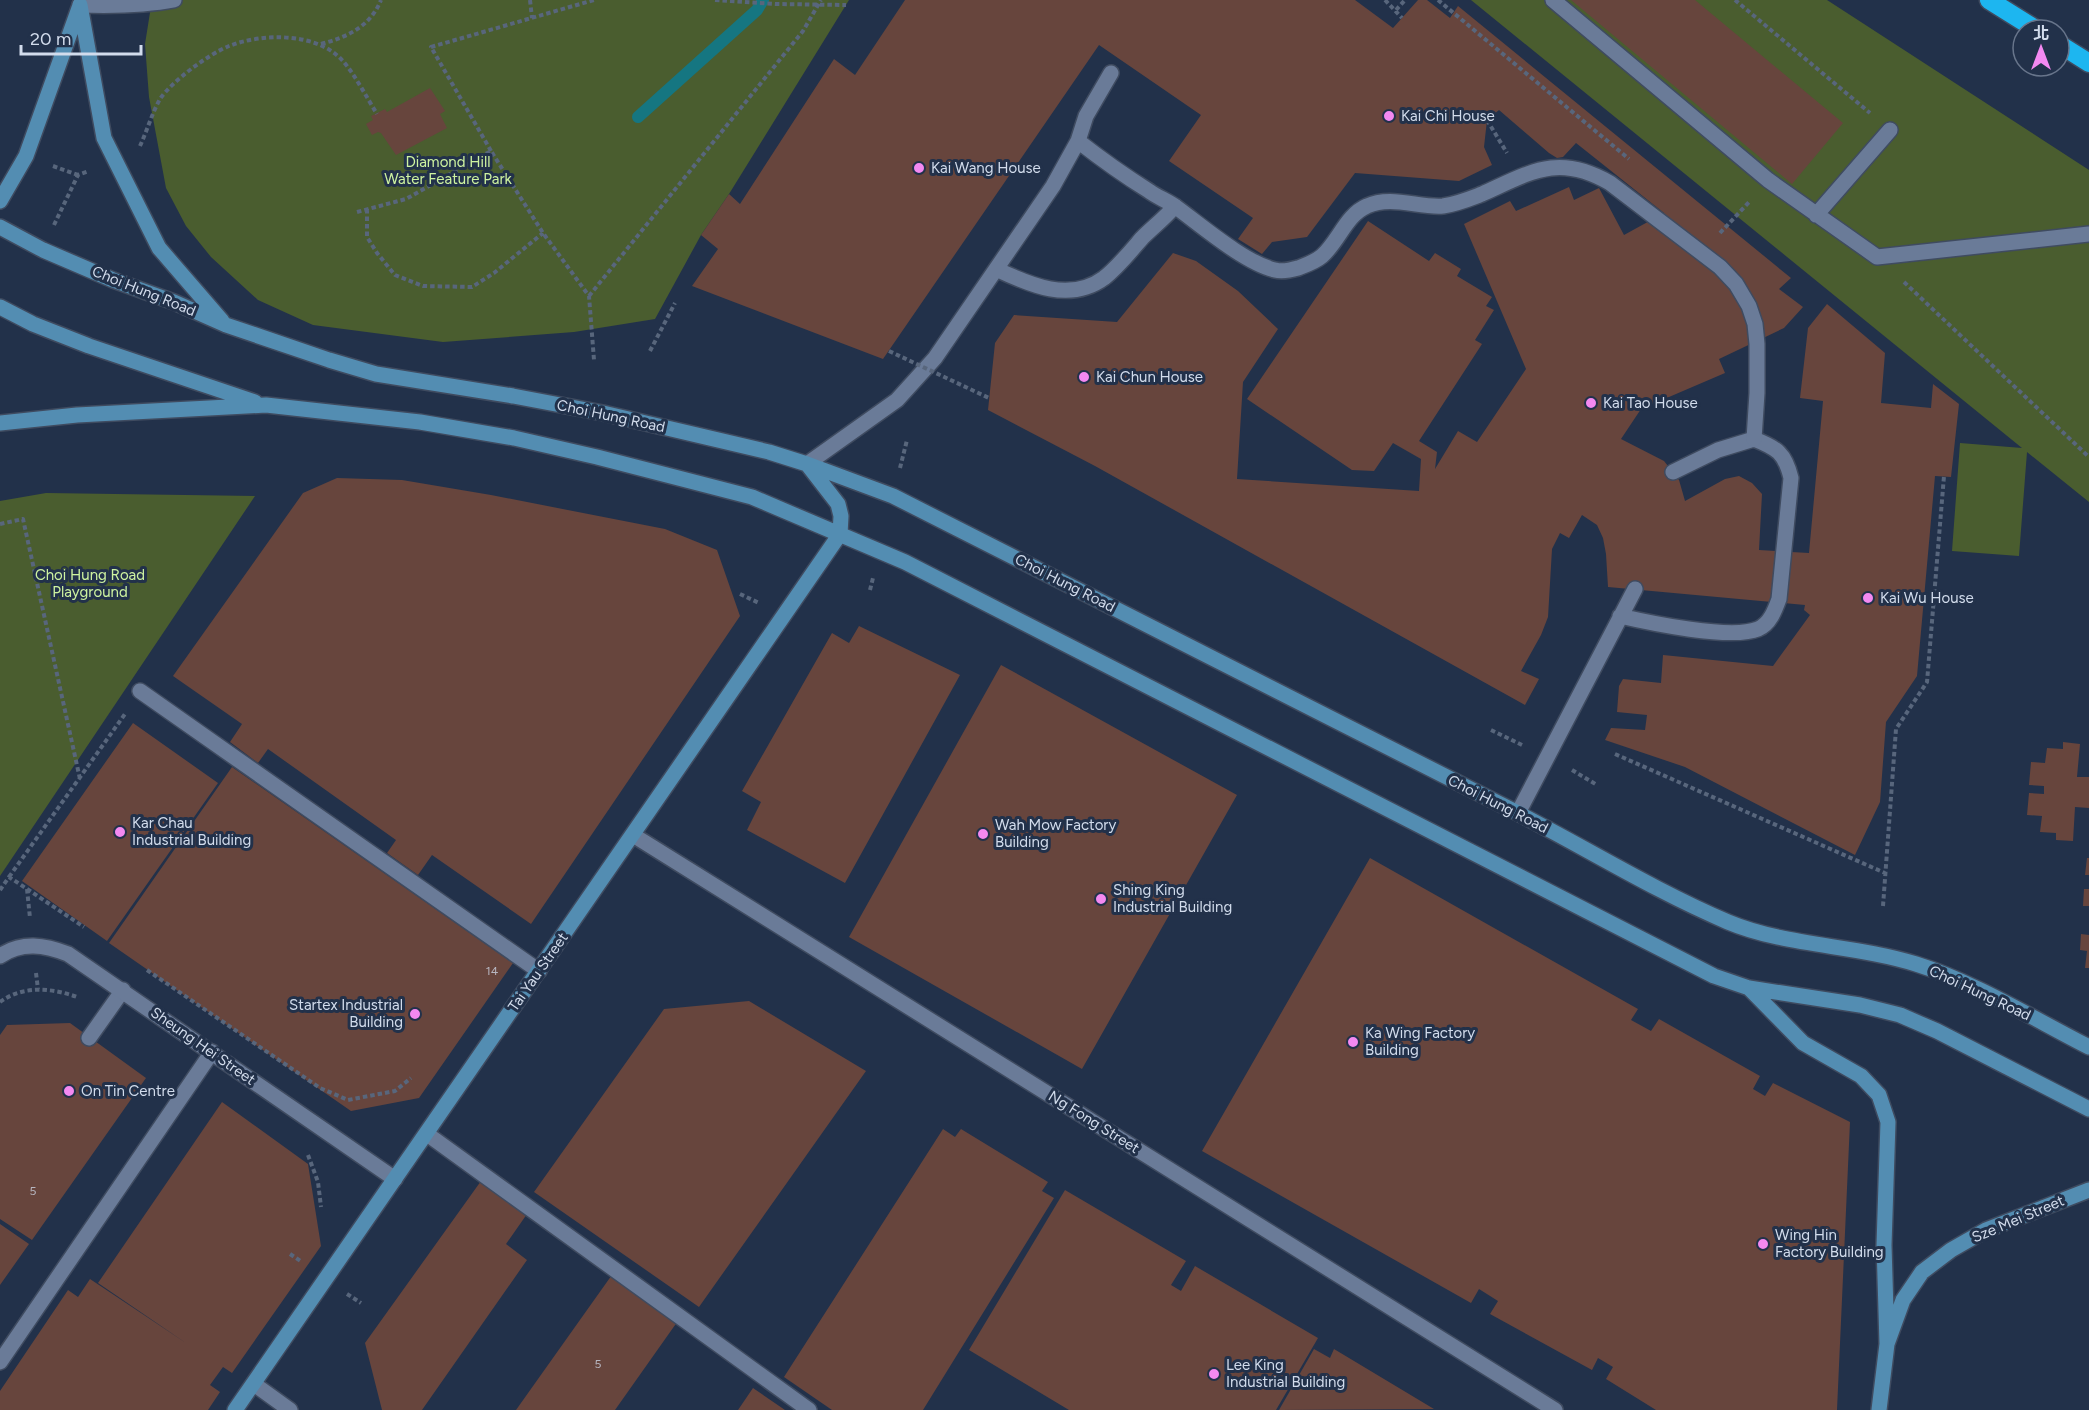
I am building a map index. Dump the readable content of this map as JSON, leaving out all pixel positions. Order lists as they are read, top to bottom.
{
  "streets": {
    "main road": ["Choi Hung Road", "Tai Yau Street", "Sze Mei Street"],
    "street": ["Sheung Hei Street", "Ng Fong Street"]
  },
  "crossings": [
    ["Tai Yau Street", "Sheung Hei Street"],
    ["Tai Yau Street", "Ng Fong Street"]
  ],
  "parks": ["Diamond Hill Water Feature Park", "Choi Hung Road Playground"],
  "places": [
    "Kai Chi House",
    "Kai Wang House",
    "Kai Chun House",
    "Kai Tao House",
    "Kai Wu House",
    "Kar Chau Industrial Building",
    "Wah Mow Factory Building",
    "Shing King Industrial Building",
    "Startex Industrial Building",
    "Ka Wing Factory Building",
    "On Tin Centre",
    "Wing Hin Factory Building",
    "Lee King Industrial Building"
  ],
  "house_numbers": ["14", "5", "5"],
  "scale_bar": "20 m",
  "north": "top"
}
